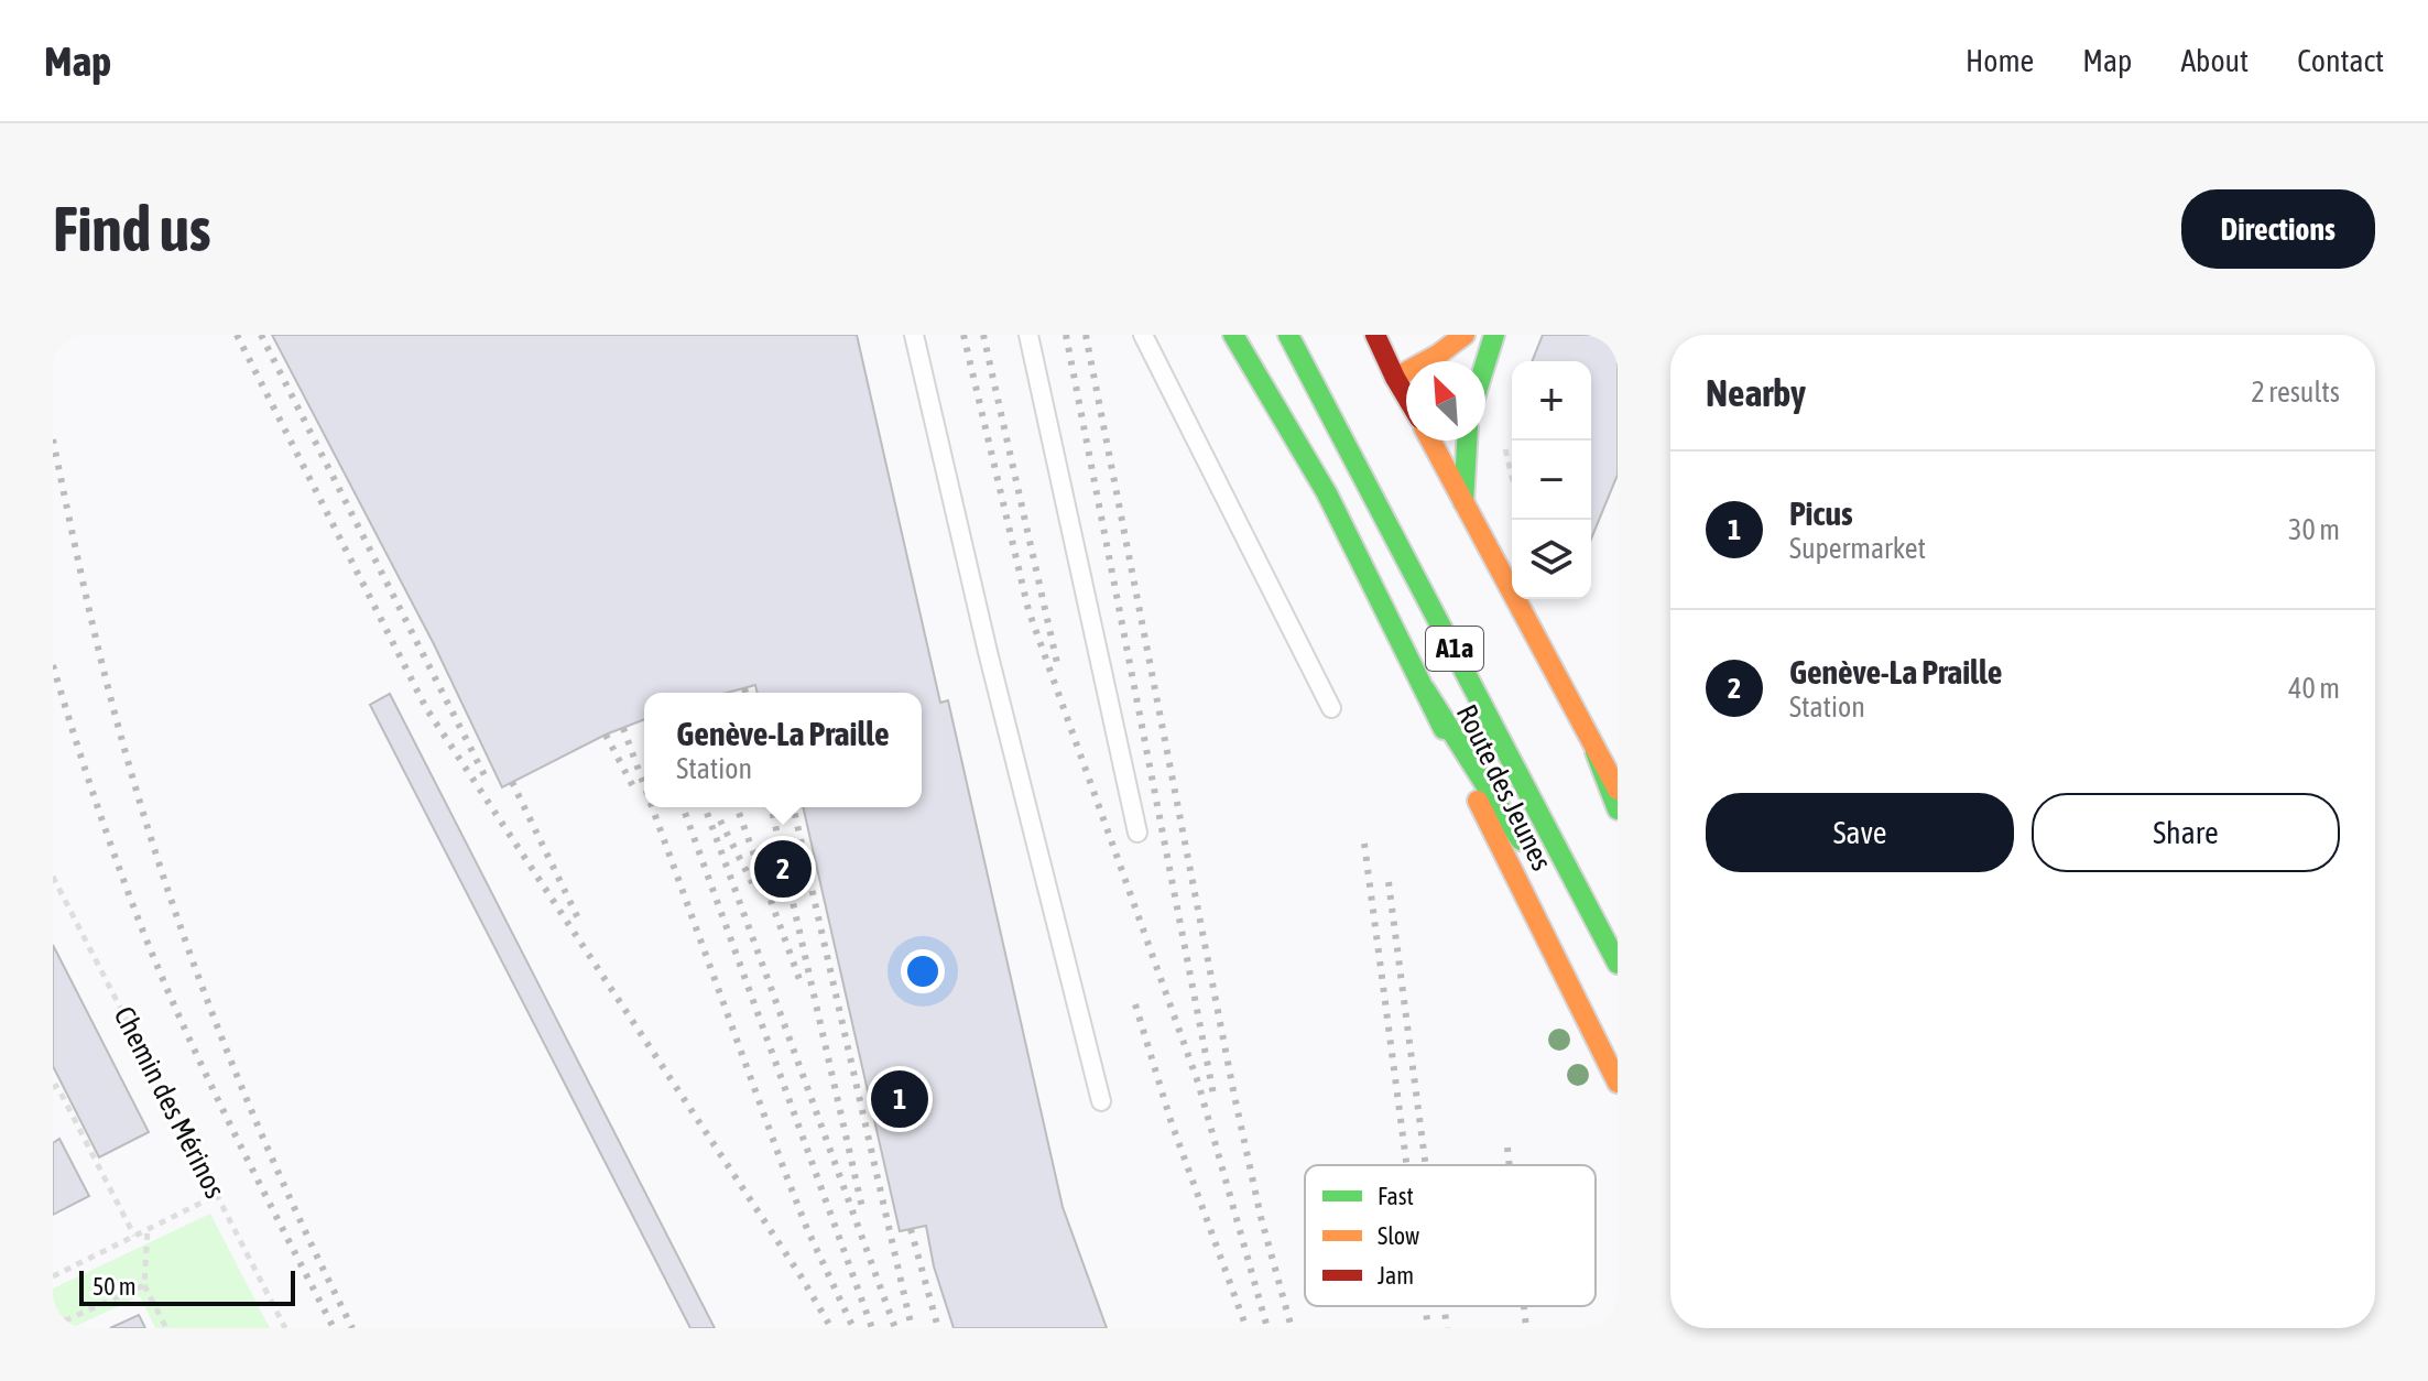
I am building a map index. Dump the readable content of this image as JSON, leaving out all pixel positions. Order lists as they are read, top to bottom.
{
  "streets": {
    "main road": ["A1a", "Route des Jeunes"],
    "path": ["Chemin des Mérinos"]
  },
  "crossings": [
    ["A1a", "Route des Jeunes"]
  ],
  "legend": ["Fast", "Slow", "Jam"],
  "scale_bar": "50 m",
  "north": "top left",
  "page": {
    "header": "Map",
    "nav": [
      "Home",
      "Map",
      "About",
      "Contact"
    ],
    "buttons": [
      "Directions",
      ["Save", "Share"]
    ],
    "title": "Find us",
    "heading": ["Nearby", "2 results"],
    "map_buttons": ["+", "−"],
    "list": [
      {
        "mark": "1",
        "name": "Picus",
        "note": "Supermarket",
        "value": "30 m"
      },
      {
        "mark": "2",
        "name": "Genève-La Praille",
        "note": "Station",
        "value": "40 m"
      }
    ],
    "popup": ["Genève-La Praille", "Station"],
    "pins": ["2", "1"],
    "scale": "50 m"
  }
}
